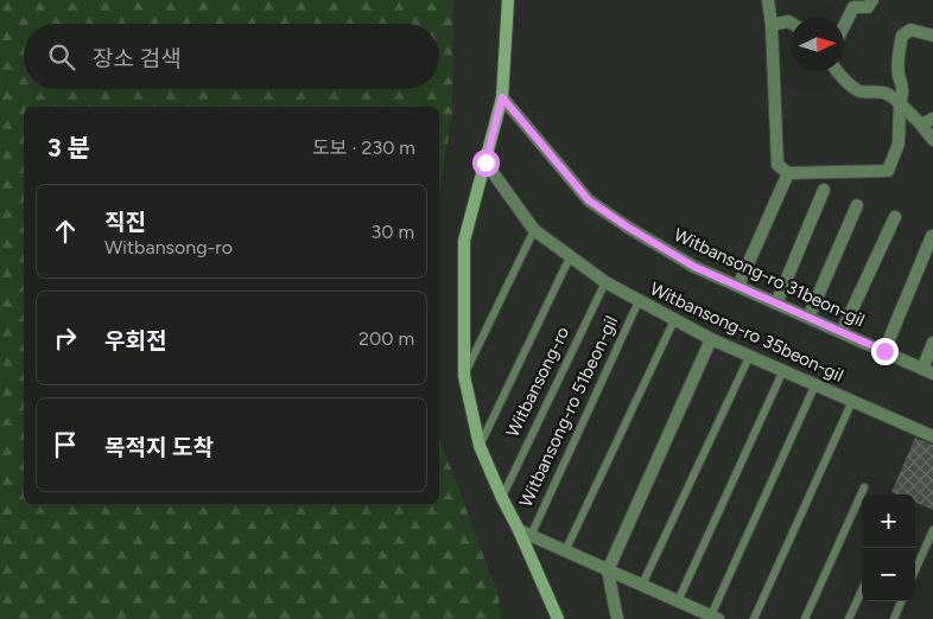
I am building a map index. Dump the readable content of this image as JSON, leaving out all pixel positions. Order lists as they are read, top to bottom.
{
  "streets": {
    "main road": ["Witbansong-ro"],
    "street": ["Witbansong-ro 31beon-gil", "Witbansong-ro 35beon-gil", "Witbansong-ro 51beon-gil"]
  },
  "crossings": [
    ["Witbansong-ro 31beon-gil", "Witbansong-ro"],
    ["Witbansong-ro 35beon-gil", "Witbansong-ro"],
    ["Witbansong-ro 35beon-gil", "Witbansong-ro 51beon-gil"],
    ["Witbansong-ro", "Witbansong-ro 51beon-gil"]
  ],
  "north": "right",
  "page": {
    "search": "장소 검색",
    "heading": ["3 분", "도보 · 230 m"],
    "list": [
      ["직진", "Witbansong-ro", "30 m"],
      ["우회전", "200 m"],
      "목적지 도착"
    ],
    "map_buttons": ["+", "−"]
  }
}
